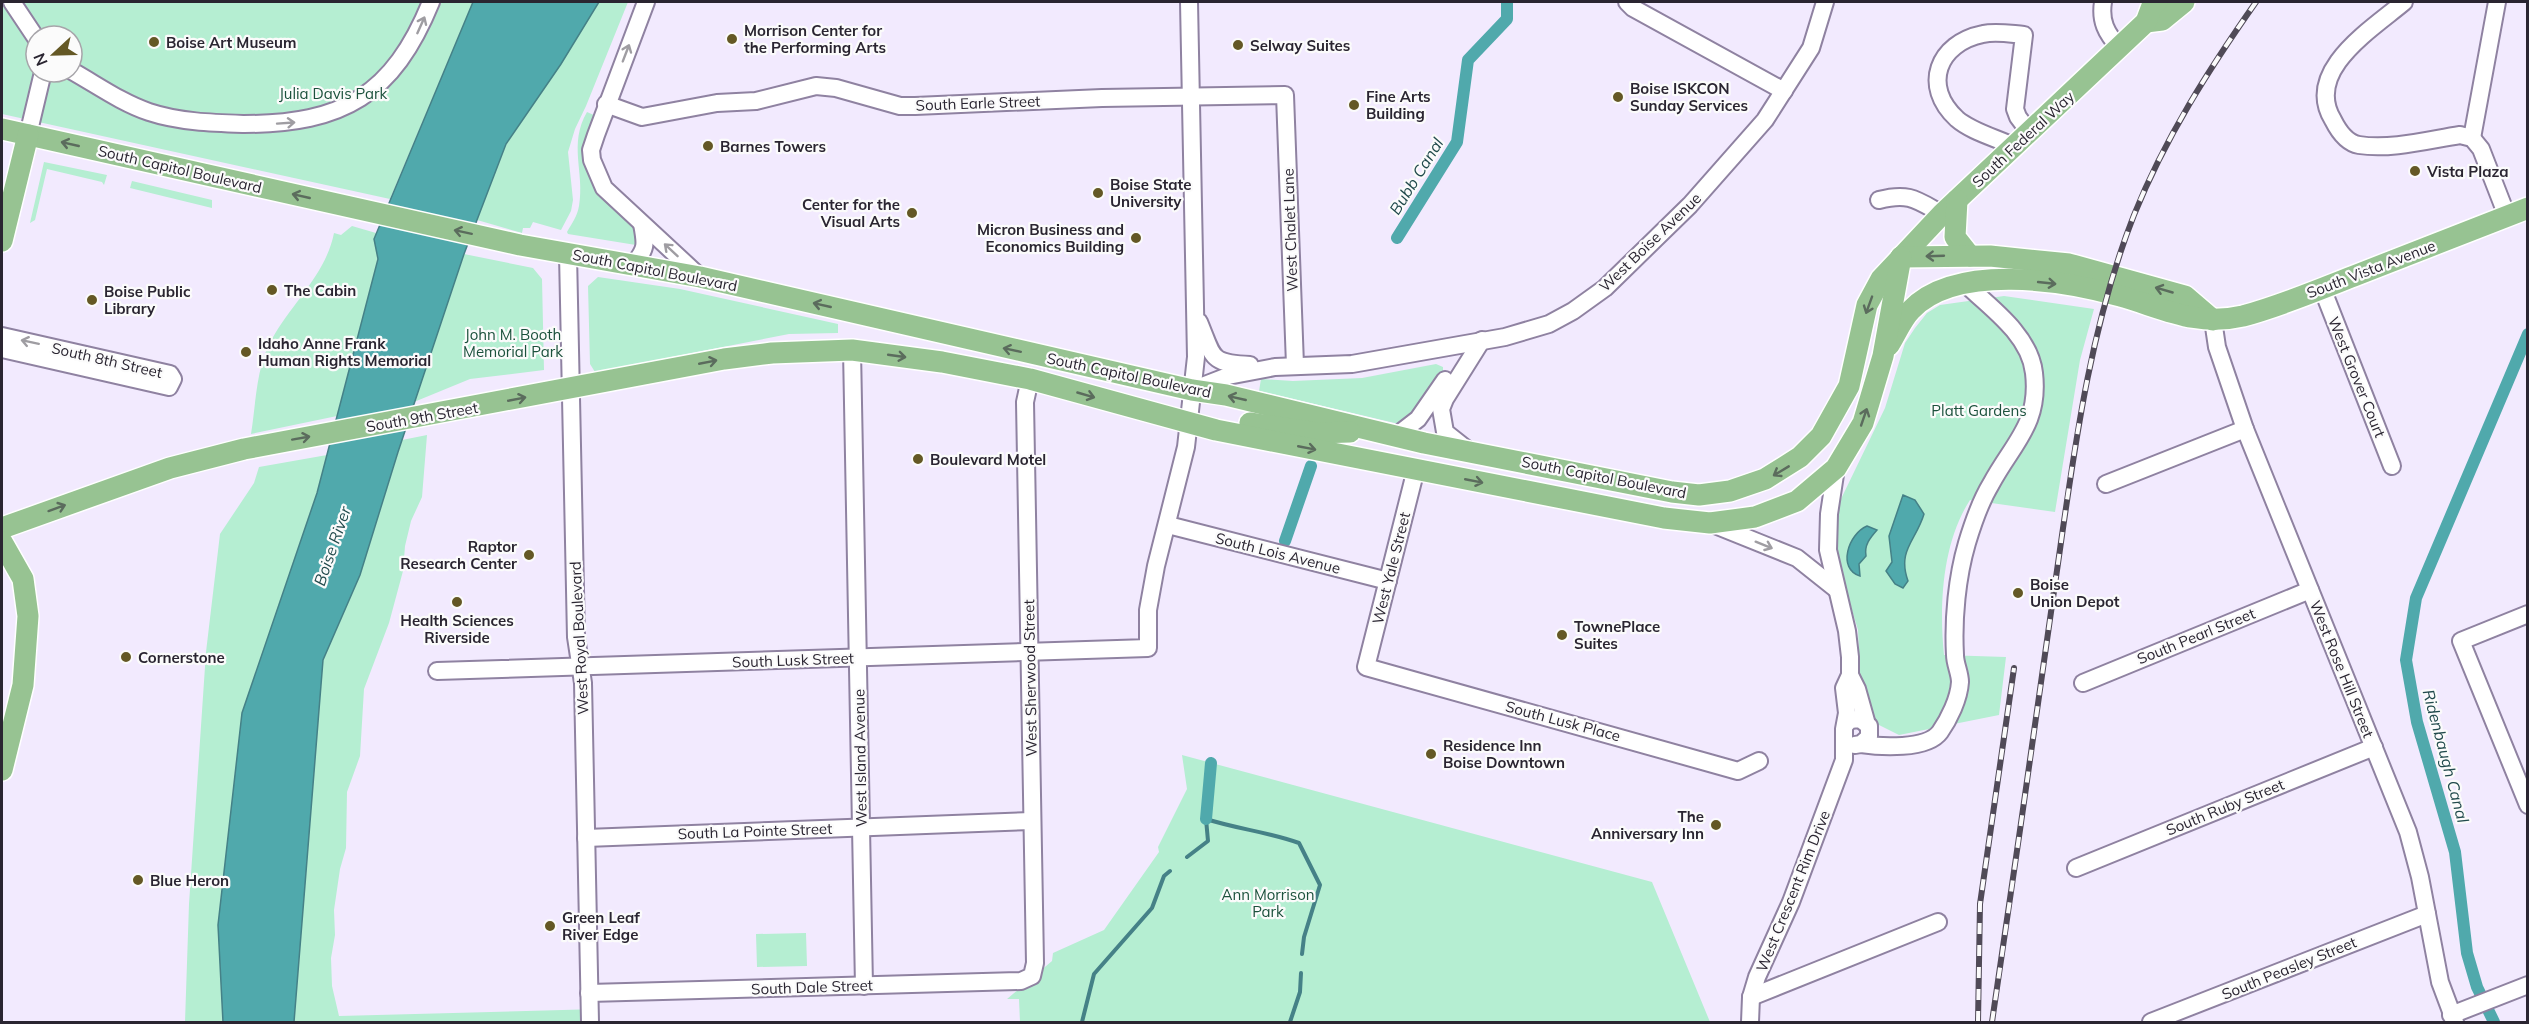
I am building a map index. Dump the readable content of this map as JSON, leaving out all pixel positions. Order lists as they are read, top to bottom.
{
  "streets": {
    "main road": [
      "South Federal Way",
      "South Capitol Boulevard",
      "South Vista Avenue",
      "South 9th Street"
    ],
    "street": [
      "South Earle Street",
      "West Chalet Lane",
      "West Boise Avenue",
      "South 8th Street",
      "West Grover Court",
      "South Lois Avenue",
      "West Yale Street",
      "South Pearl Street",
      "West Royal Boulevard",
      "South Lusk Street",
      "West Rose Hill Street",
      "West Sherwood Street",
      "South Lusk Place",
      "West Island Avenue",
      "South Ruby Street",
      "South La Pointe Street",
      "West Crescent Rim Drive",
      "South Peasley Street",
      "South Dale Street"
    ]
  },
  "crossings": [
    ["South Earle Street", "West Chalet Lane"],
    ["South Federal Way", "South Capitol Boulevard"],
    ["South Capitol Boulevard", "West Boise Avenue"],
    ["South Capitol Boulevard", "South Vista Avenue"],
    ["South Capitol Boulevard", "South 9th Street"],
    ["South Capitol Boulevard", "West Yale Street"],
    ["South Capitol Boulevard", "West Royal Boulevard"],
    ["South Capitol Boulevard", "West Sherwood Street"],
    ["South Capitol Boulevard", "West Island Avenue"],
    ["South Capitol Boulevard", "West Crescent Rim Drive"],
    ["West Chalet Lane", "West Boise Avenue"],
    ["South Vista Avenue", "West Grover Court"],
    ["South Vista Avenue", "West Rose Hill Street"],
    ["South 9th Street", "West Royal Boulevard"],
    ["South 9th Street", "West Island Avenue"],
    ["South Lois Avenue", "West Yale Street"],
    ["South Lois Avenue", "South Lusk Street"],
    ["West Yale Street", "South Lusk Place"],
    ["South Pearl Street", "West Rose Hill Street"],
    ["West Royal Boulevard", "South Lusk Street"],
    ["West Royal Boulevard", "South La Pointe Street"],
    ["West Royal Boulevard", "South Dale Street"],
    ["South Lusk Street", "West Sherwood Street"],
    ["South Lusk Street", "West Island Avenue"],
    ["West Rose Hill Street", "South Ruby Street"],
    ["West Rose Hill Street", "South Peasley Street"],
    ["West Sherwood Street", "South La Pointe Street"],
    ["West Sherwood Street", "South Dale Street"],
    ["West Island Avenue", "South La Pointe Street"],
    ["West Island Avenue", "South Dale Street"]
  ],
  "one_way": ["South 9th Street"],
  "water": ["Bubb Canal", "Boise River", "Ridenbaugh Canal"],
  "parks": [
    "Julia Davis Park",
    "John M. Booth Memorial Park",
    "Platt Gardens",
    "Ann Morrison Park"
  ],
  "places": [
    "Morrison Center for the Performing Arts",
    "Boise Art Museum",
    "Selway Suites",
    "Boise ISKCON Sunday Services",
    "Fine Arts Building",
    "Barnes Towers",
    "Vista Plaza",
    "Boise State University",
    "Center for the Visual Arts",
    "Micron Business and Economics Building",
    "The Cabin",
    "Boise Public Library",
    "Idaho Anne Frank Human Rights Memorial",
    "Boulevard Motel",
    "Raptor Research Center",
    "Boise Union Depot",
    "Health Sciences Riverside",
    "TownePlace Suites",
    "Cornerstone",
    "Residence Inn Boise Downtown",
    "The Anniversary Inn",
    "Blue Heron",
    "Green Leaf River Edge"
  ],
  "north": "left"
}
